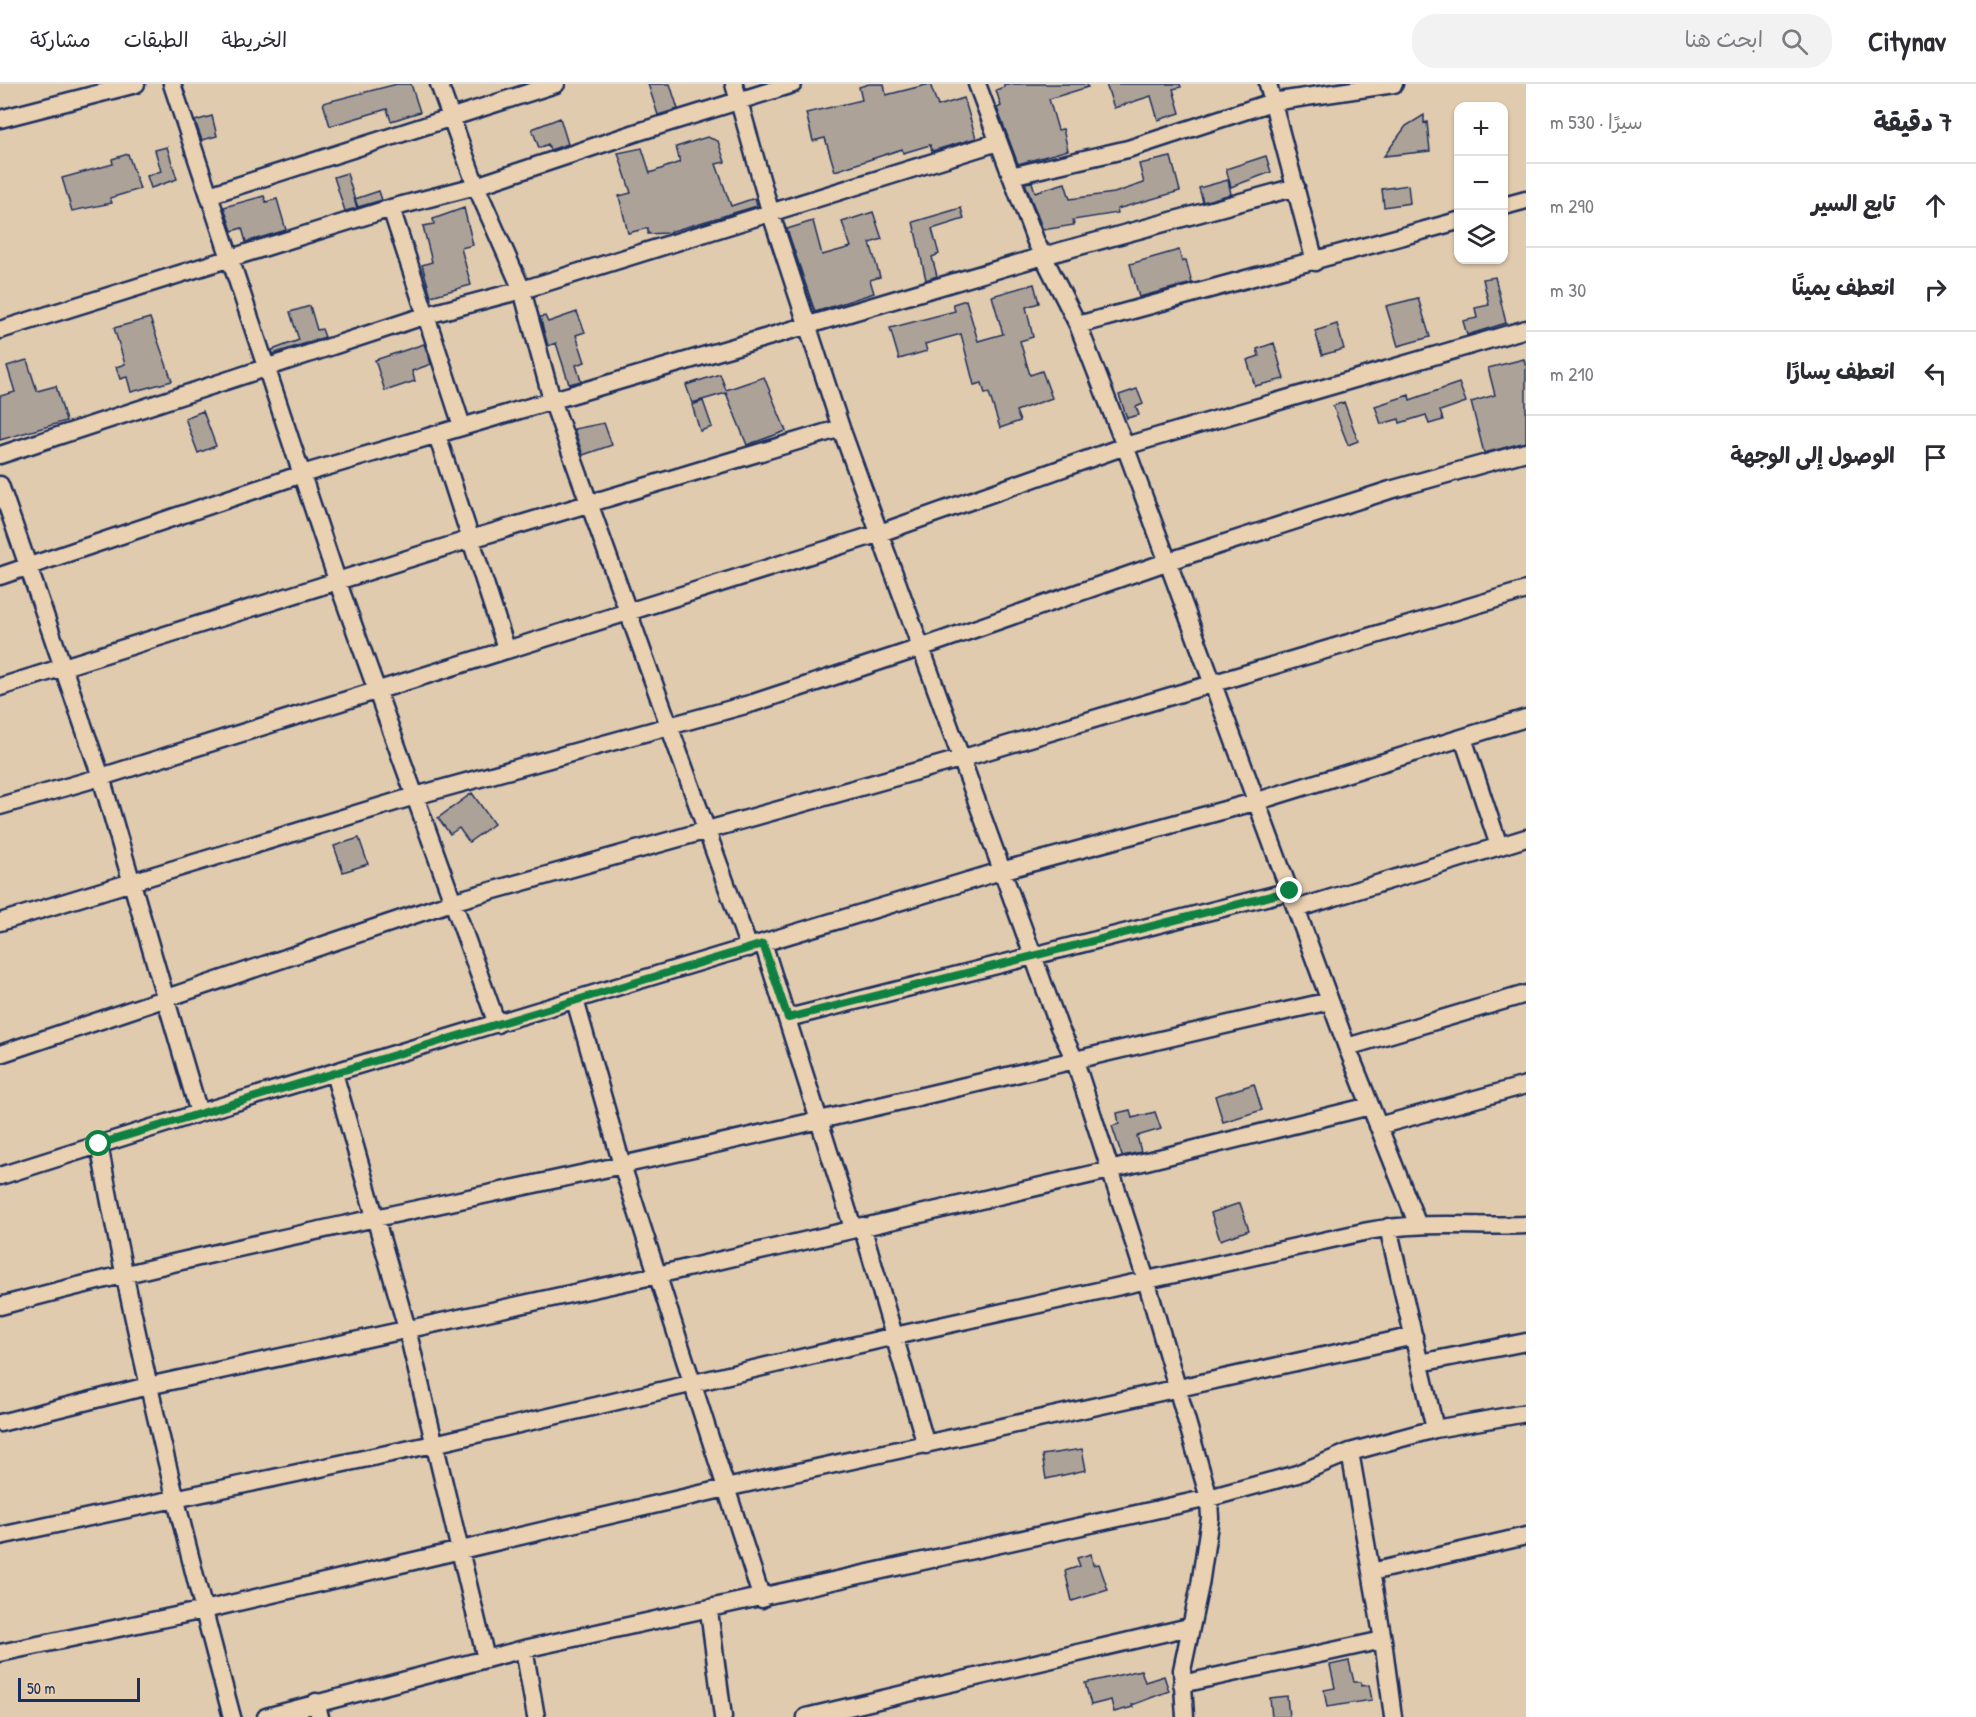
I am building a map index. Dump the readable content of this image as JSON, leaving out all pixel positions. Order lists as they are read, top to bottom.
{
  "scale_bar": "50 m",
  "page": {
    "header": "Citynav",
    "search": "ابحث هنا",
    "nav": ["الخريطة", "الطبقات", "مشاركة"],
    "heading": ["7 دقيقة", "سيرًا · 530 m"],
    "map_buttons": ["+", "−"],
    "list": [
      ["تابع السير", "290 m"],
      ["انعطف يمينًا", "30 m"],
      ["انعطف يسارًا", "210 m"],
      "الوصول إلى الوجهة"
    ],
    "scale": "50 m"
  }
}
